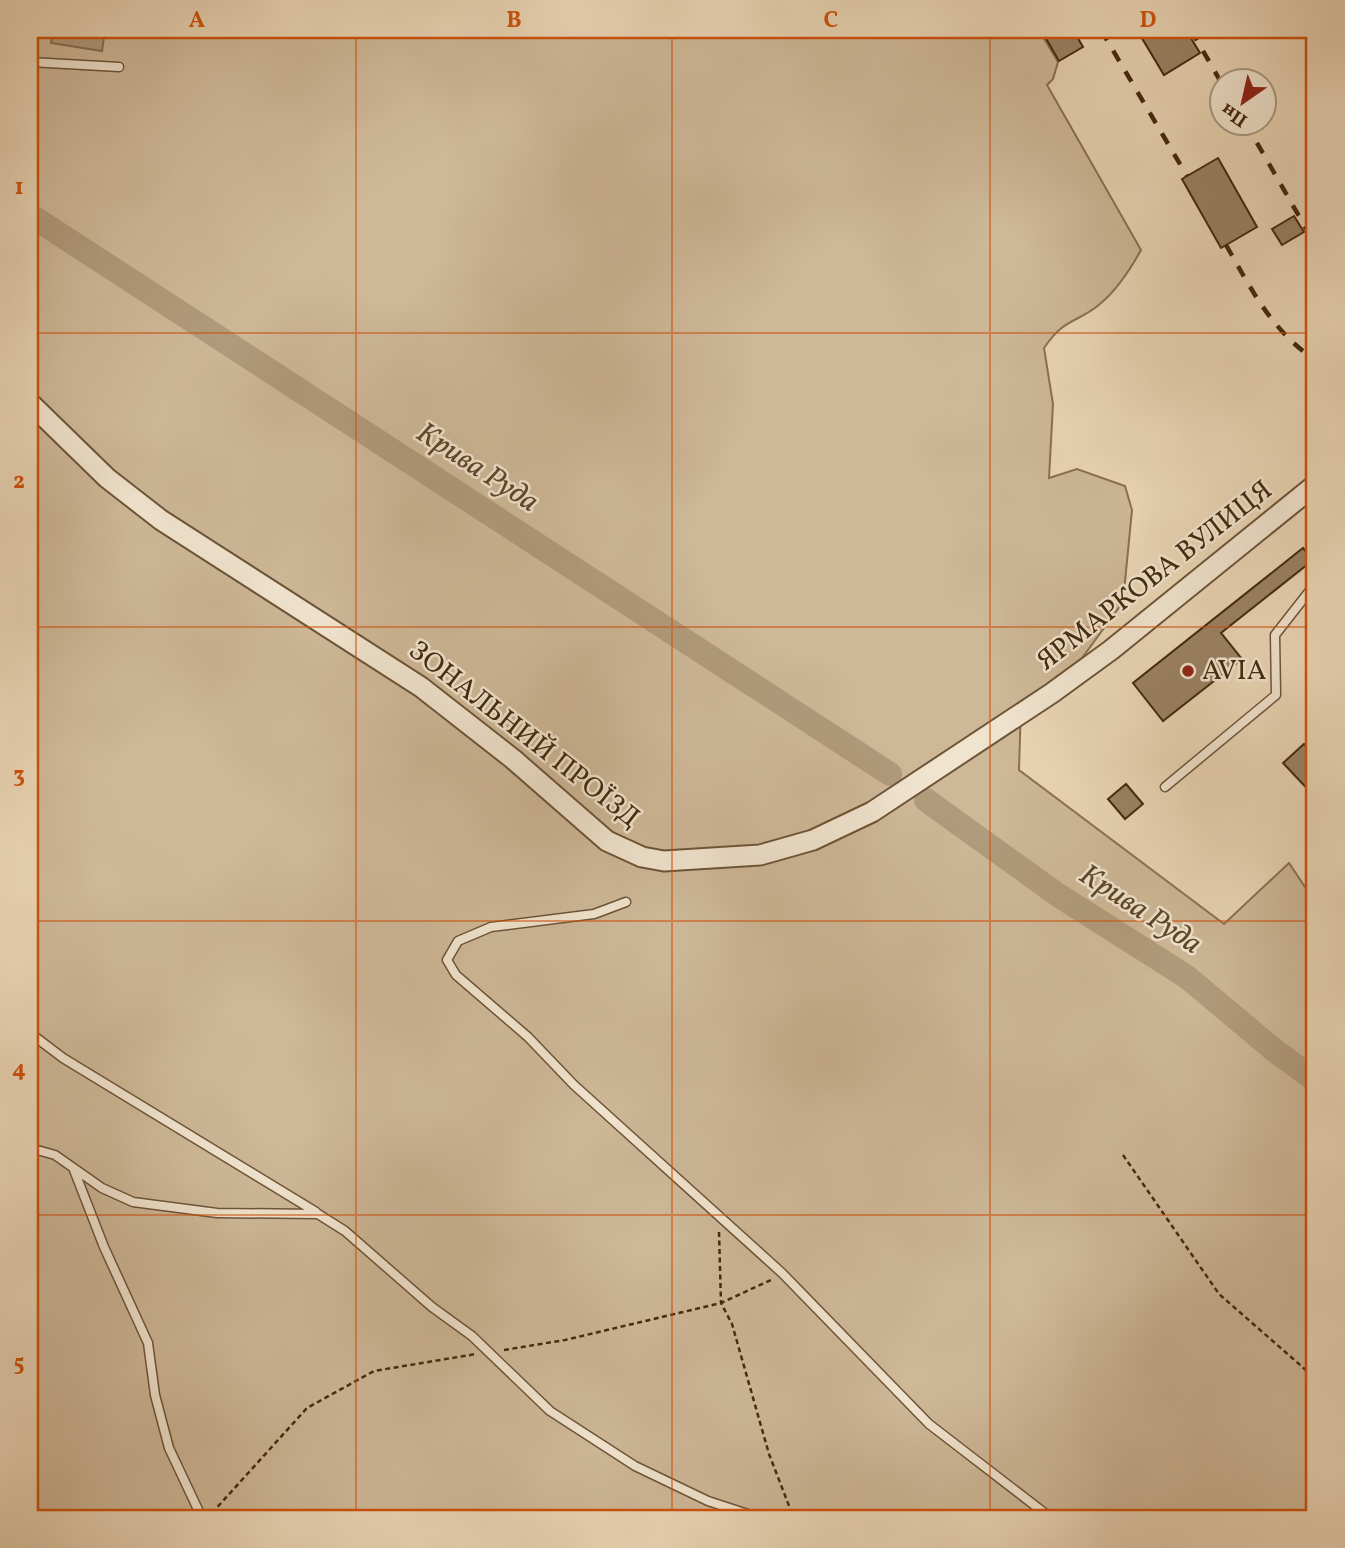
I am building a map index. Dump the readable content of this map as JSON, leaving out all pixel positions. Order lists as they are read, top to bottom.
{
  "streets": {
    "street": ["ЯРМАРКОВА ВУЛИЦЯ", "ЗОНАЛЬНИЙ ПРОЇЗД"]
  },
  "crossings": [
    ["ЯРМАРКОВА ВУЛИЦЯ", "ЗОНАЛЬНИЙ ПРОЇЗД"]
  ],
  "water": ["Крива Руда"],
  "places": ["AVIA"],
  "north": "bottom left",
  "grid": {
    "columns": [
      "A",
      "B",
      "C",
      "D"
    ],
    "rows": [
      "1",
      "2",
      "3",
      "4",
      "5"
    ]
  }
}
